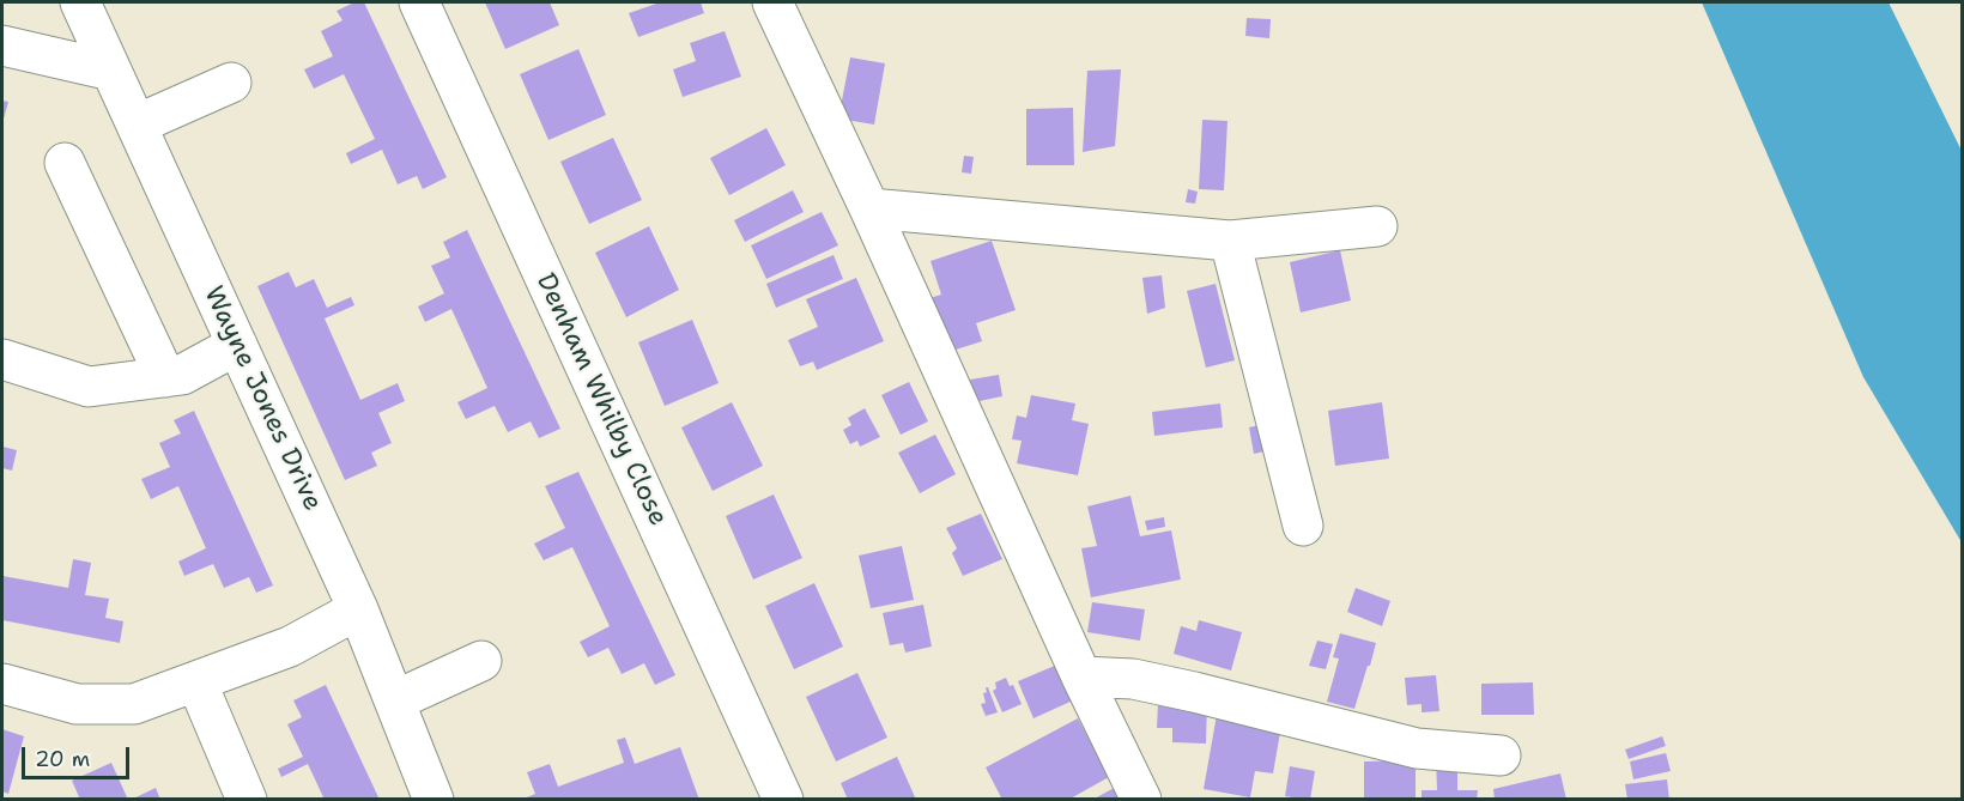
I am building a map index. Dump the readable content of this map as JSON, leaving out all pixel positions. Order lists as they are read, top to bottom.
{
  "streets": {
    "street": ["Wayne Jones Drive", "Denham Whilby Close"]
  },
  "scale_bar": "20 m"
}
